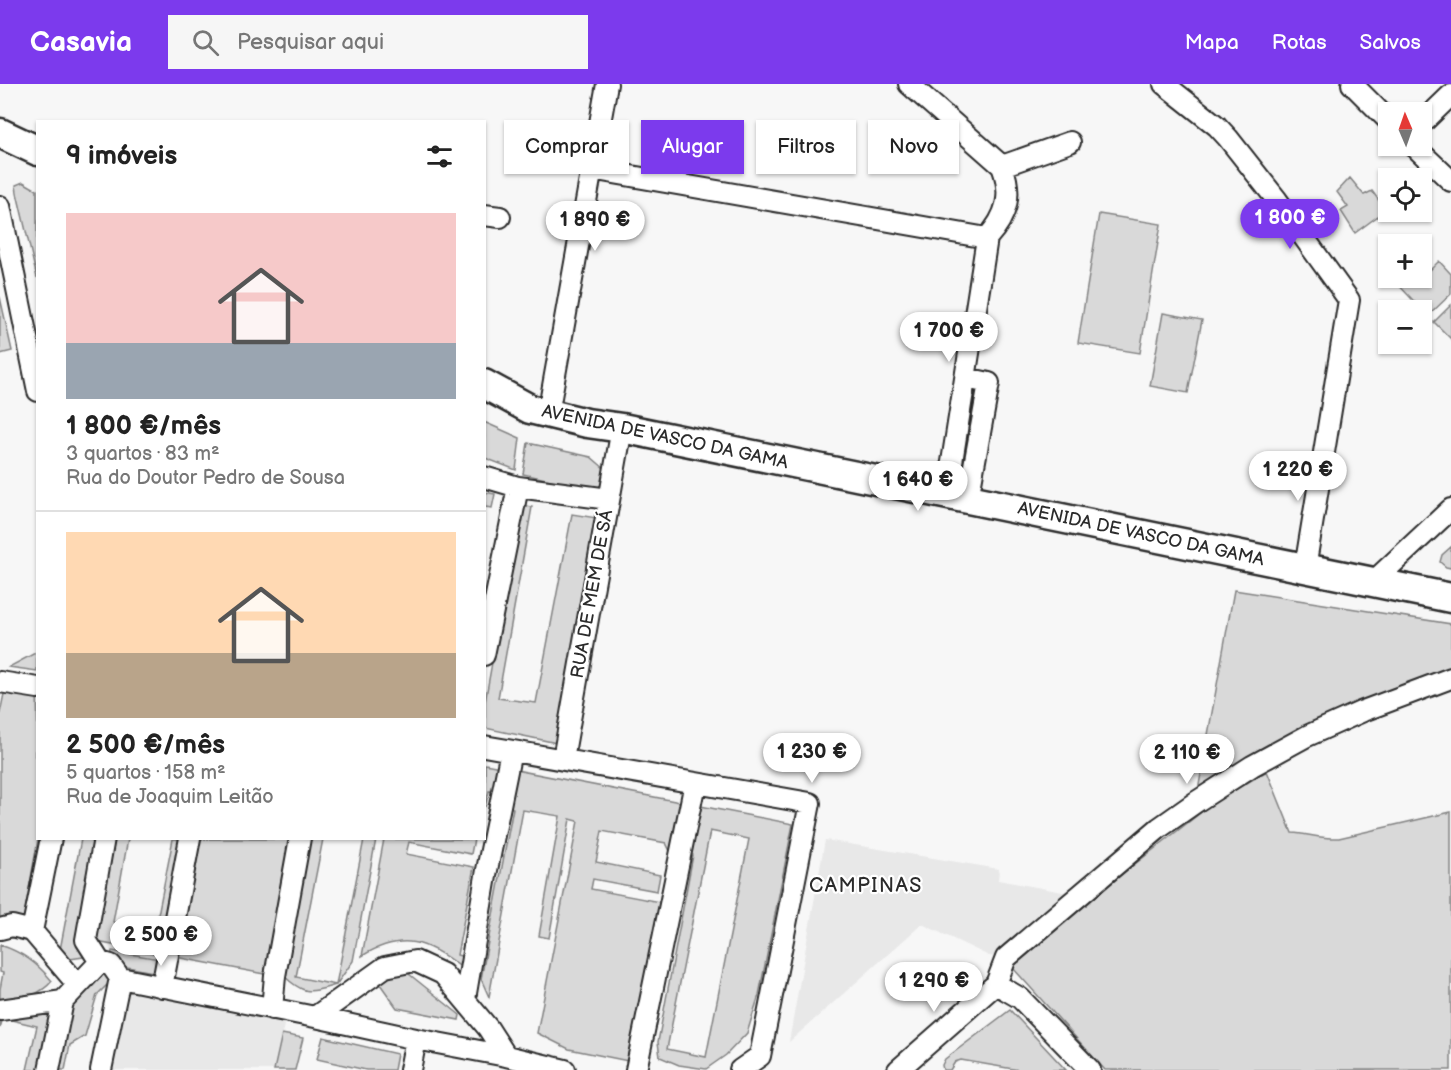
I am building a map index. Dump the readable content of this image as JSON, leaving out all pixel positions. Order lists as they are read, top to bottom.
{
  "streets": {
    "street": ["AVENIDA DE VASCO DA GAMA", "RUA DE MEM DE SÁ"]
  },
  "crossings": [
    ["AVENIDA DE VASCO DA GAMA", "RUA DE MEM DE SÁ"]
  ],
  "districts": ["CAMPINAS"],
  "north": "top",
  "page": {
    "header": "Casavia",
    "search": "Pesquisar aqui",
    "nav": ["Mapa", "Rotas", "Salvos"],
    "map_buttons": ["+", "−"],
    "chip": [
      "Comprar",
      "Alugar",
      "Filtros",
      "Novo"
    ],
    "heading": "9 imóveis",
    "list": [
      {
        "name": "1 800 €/mês",
        "note": "3 quartos · 83 m² · Rua do Doutor Pedro de Sousa"
      },
      {
        "name": "2 500 €/mês",
        "note": "5 quartos · 158 m² · Rua de Joaquim Leitão"
      }
    ],
    "price": [
      "1 800 €",
      "1 890 €",
      "1 700 €",
      "1 220 €",
      "1 640 €",
      "1 230 €",
      "2 110 €",
      "2 500 €",
      "1 290 €"
    ]
  }
}
